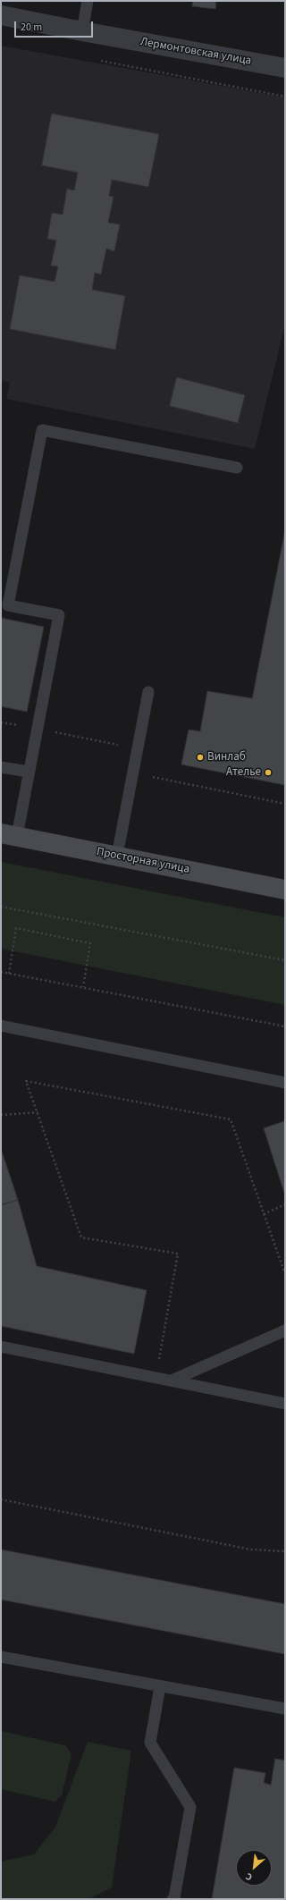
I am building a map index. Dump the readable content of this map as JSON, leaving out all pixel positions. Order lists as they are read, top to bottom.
{
  "streets": {
    "main road": ["Просторная улица"],
    "street": ["Лермонтовская улица"]
  },
  "places": ["Винлаб", "Ателье"],
  "scale_bar": "20 m",
  "north": "bottom left"
}
